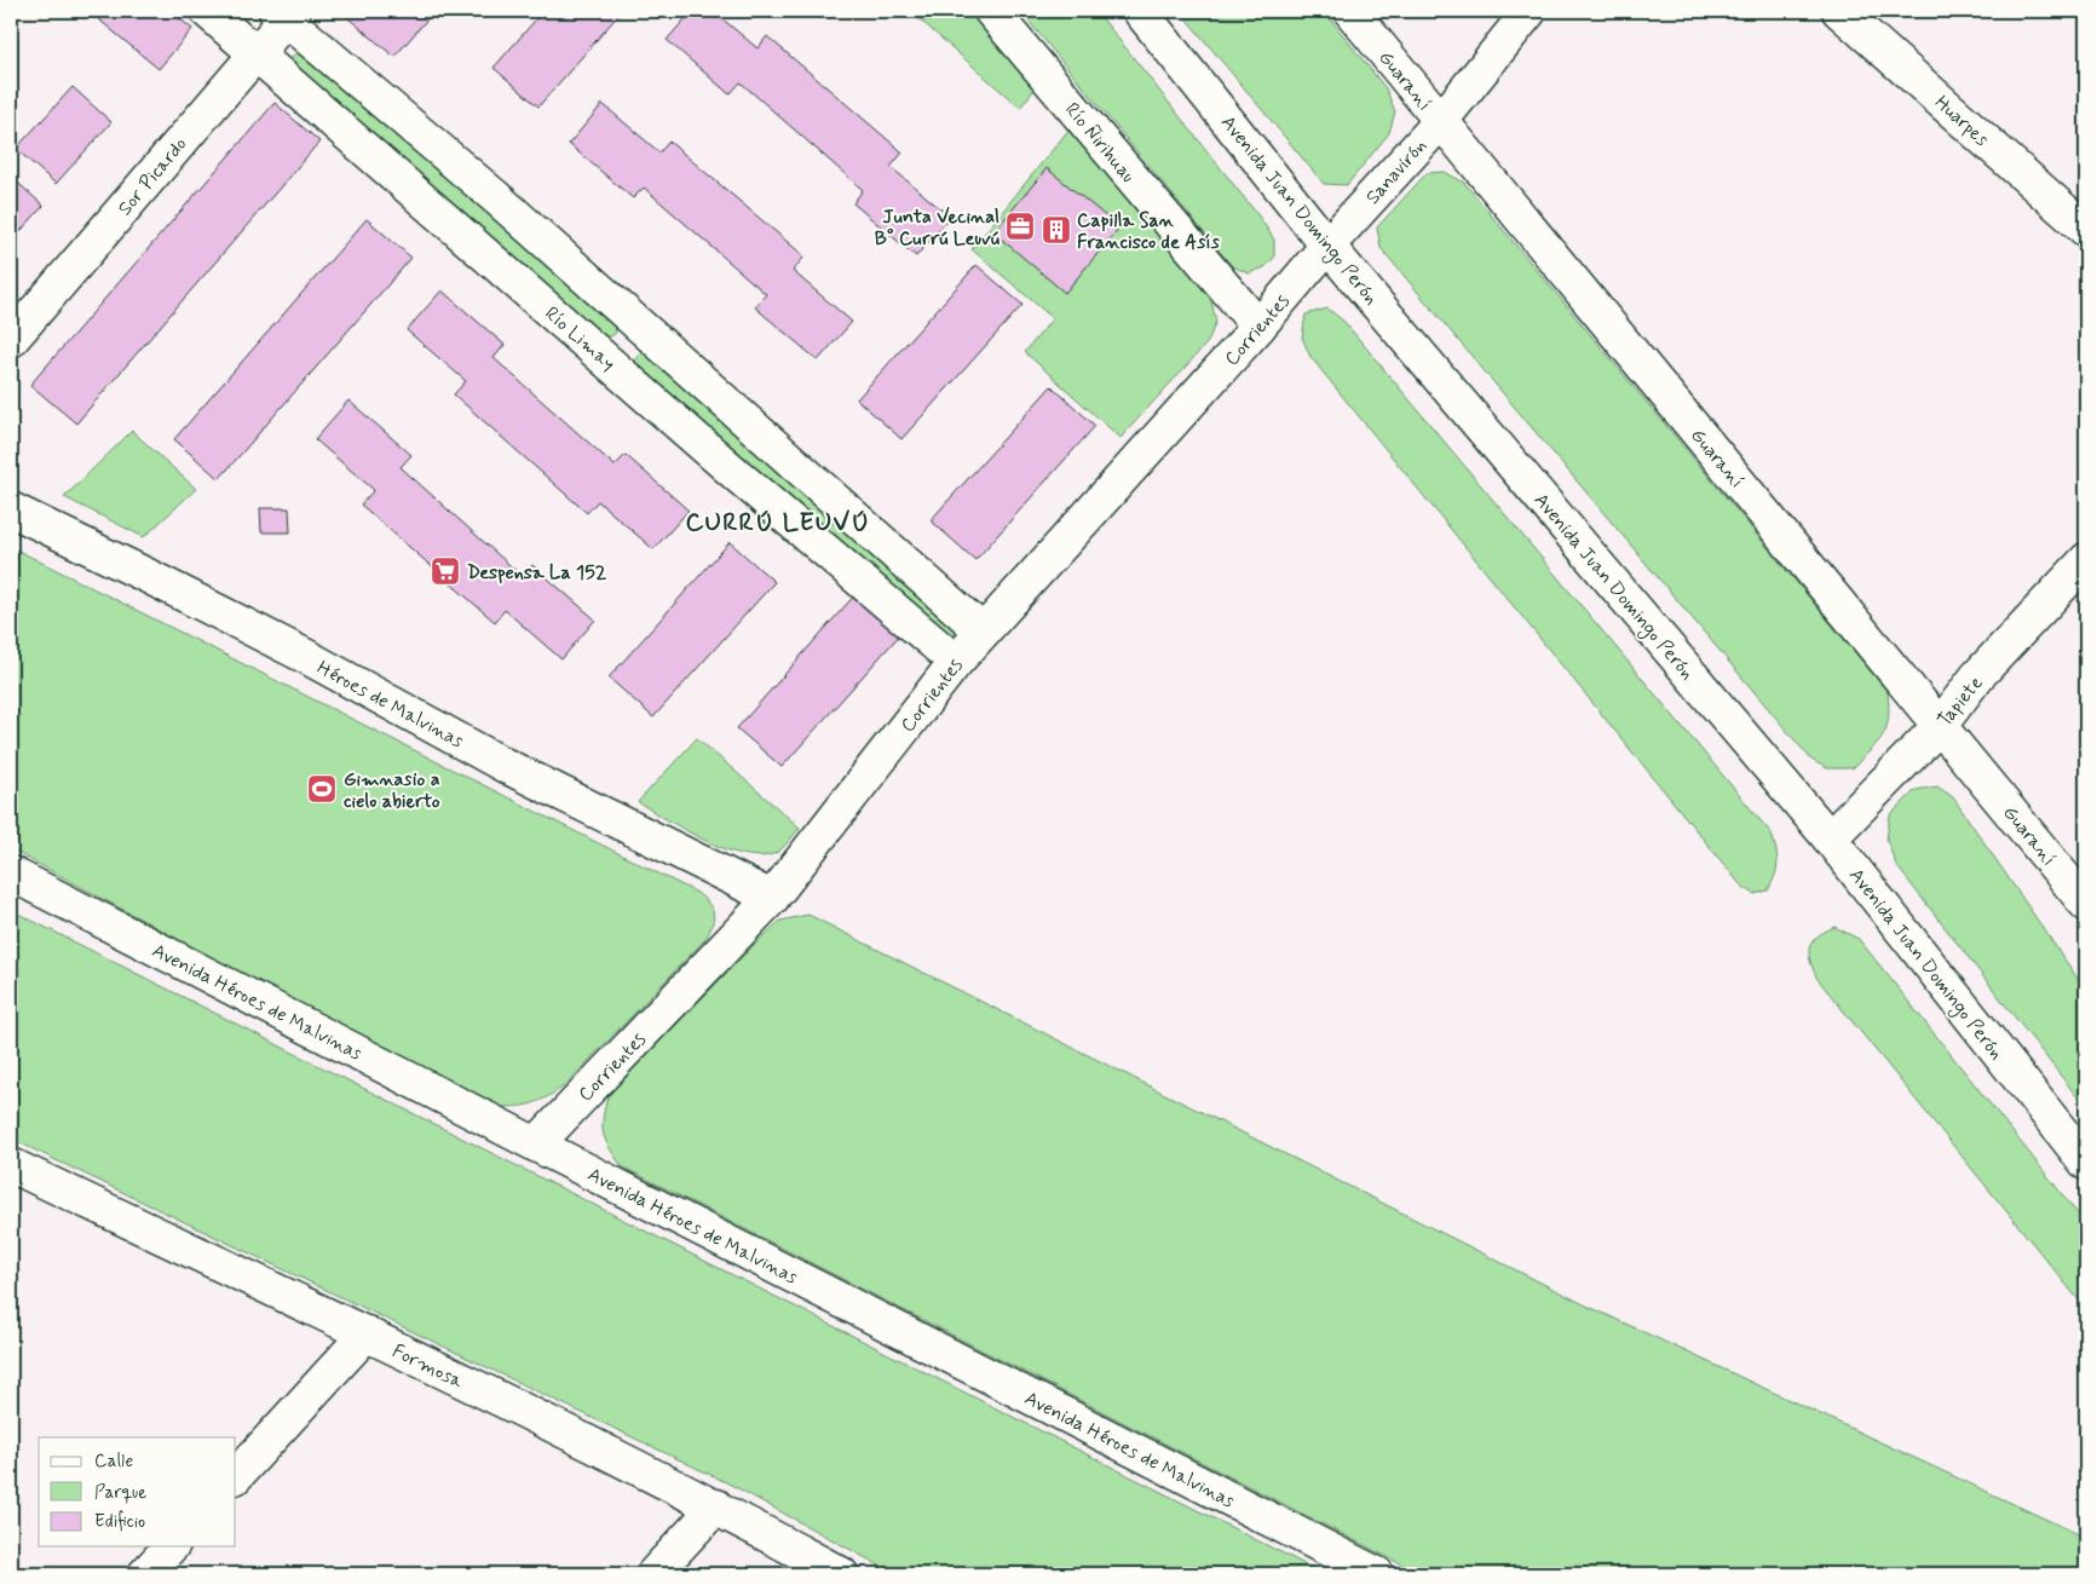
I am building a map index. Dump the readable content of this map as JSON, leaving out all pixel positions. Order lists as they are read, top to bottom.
{
  "streets": {
    "street": [
      "Guaraní",
      "Huarpes",
      "Río Ñirihuau",
      "Sanavirón",
      "Sor Picardo",
      "Avenida Juan Domingo Perón",
      "Corrientes",
      "Río Limay",
      "Tapiete",
      "Héroes de Malvinas",
      "Avenida Héroes de Malvinas",
      "Formosa"
    ]
  },
  "crossings": [
    ["Guaraní", "Sanavirón"],
    ["Guaraní", "Tapiete"],
    ["Río Ñirihuau", "Corrientes"],
    ["Sanavirón", "Avenida Juan Domingo Perón"],
    ["Sanavirón", "Corrientes"],
    ["Sor Picardo", "Río Limay"],
    ["Avenida Juan Domingo Perón", "Corrientes"],
    ["Avenida Juan Domingo Perón", "Tapiete"],
    ["Corrientes", "Río Limay"],
    ["Corrientes", "Héroes de Malvinas"],
    ["Corrientes", "Avenida Héroes de Malvinas"]
  ],
  "districts": ["CURRÚ LEUVÚ"],
  "places": {
    "office": ["Junta Vecinal B° Currú Leuvú"],
    "building": ["Capilla San Francisco de Asís"],
    "supermarket": ["Despensa La 152"],
    "sports": ["Gimnasio a cielo abierto"]
  },
  "legend": ["Calle", "Parque", "Edificio"]
}
